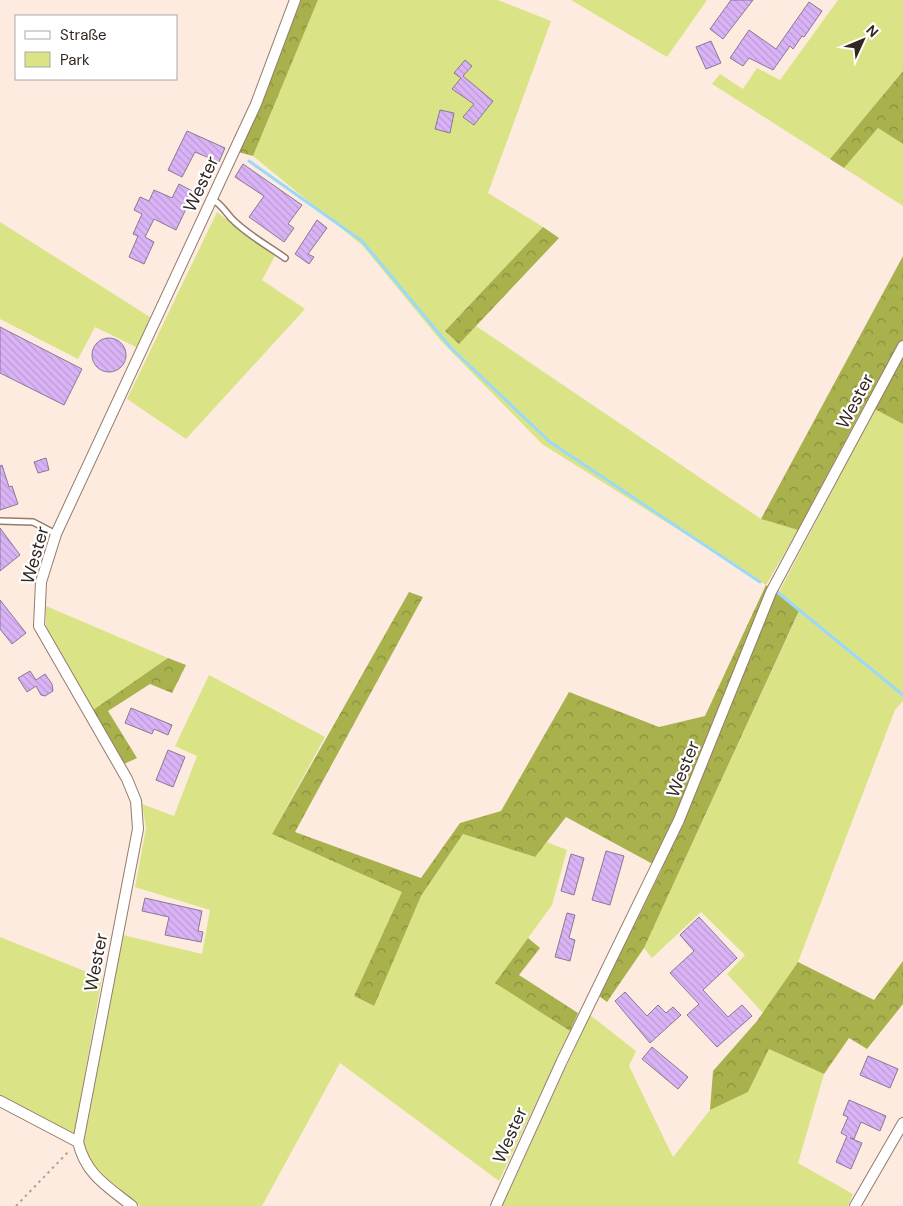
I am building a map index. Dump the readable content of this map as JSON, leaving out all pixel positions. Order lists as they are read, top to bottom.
{
  "streets": {
    "street": ["Wester"]
  },
  "legend": ["Straße", "Park"],
  "north": "top right"
}
